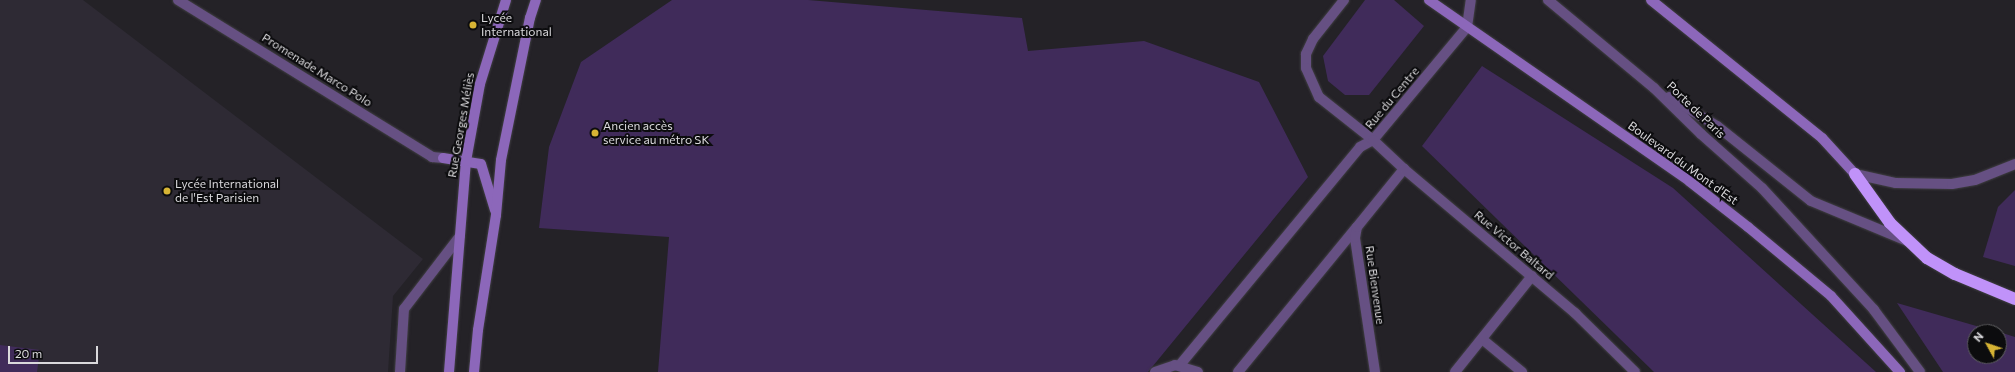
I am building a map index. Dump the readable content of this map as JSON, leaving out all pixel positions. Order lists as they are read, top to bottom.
{
  "streets": {
    "main road": ["Rue Georges Méliès", "Boulevard du Mont d'Est"],
    "street": [
      "Promenade Marco Polo",
      "Rue du Centre",
      "Porte de Paris",
      "Rue Victor Baltard",
      "Rue Bienvenue"
    ]
  },
  "crossings": [
    ["Rue du Centre", "Boulevard du Mont d'Est"],
    ["Rue du Centre", "Rue Victor Baltard"]
  ],
  "places": ["Lycée International", "Ancien accès service au métro SK", "Lycée International de l'Est Parisien"],
  "scale_bar": "20 m",
  "north": "top left"
}
